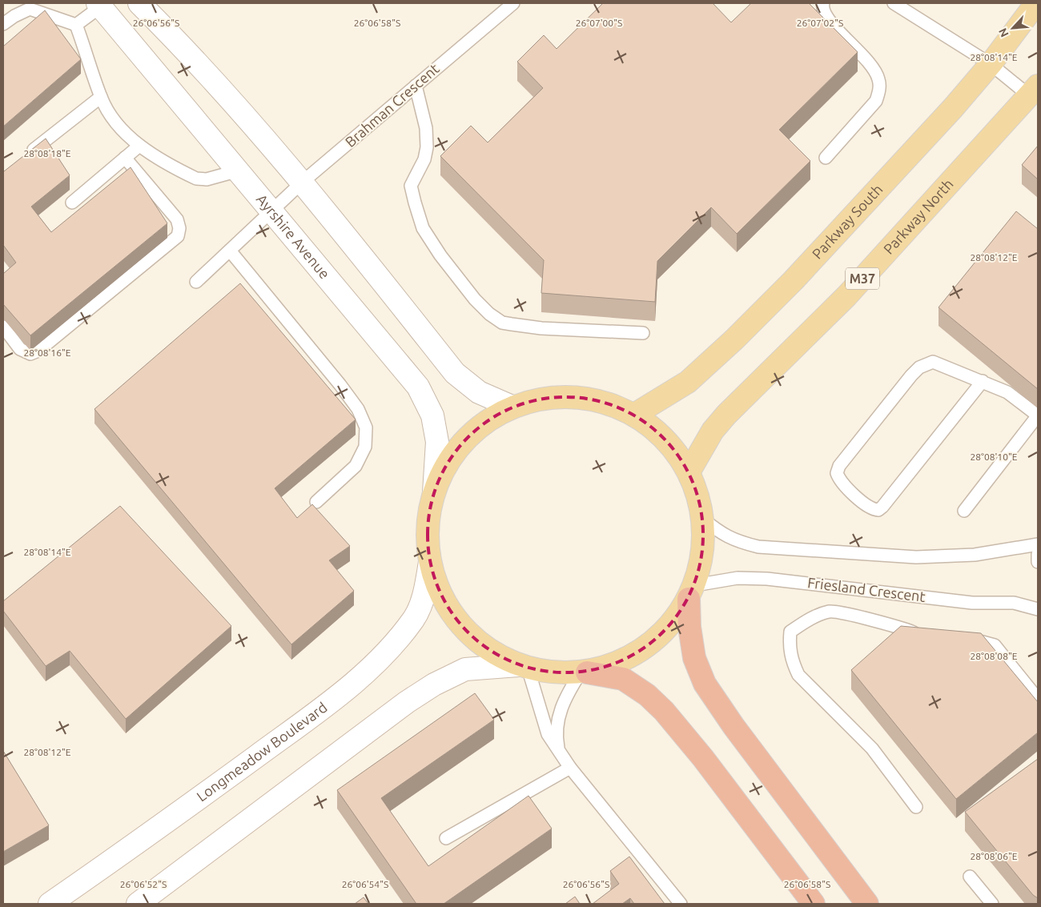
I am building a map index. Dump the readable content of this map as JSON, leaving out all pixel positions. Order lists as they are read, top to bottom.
{
  "streets": {
    "main road": ["Parkway North", "Parkway South", "M37"],
    "street": ["Ayrshire Avenue", "Longmeadow Boulevard"],
    "lane": ["Brahman Crescent", "Friesland Crescent"]
  },
  "crossings": [
    ["Brahman Crescent", "Ayrshire Avenue"]
  ],
  "north": "bottom left",
  "coordinates": [
    "26°06'56\"S",
    "26°06'58\"S",
    "26°07'00\"S",
    "26°07'02\"S",
    "28°08'14\"E",
    "28°08'18\"E",
    "28°08'12\"E",
    "28°08'16\"E",
    "28°08'10\"E",
    "28°08'08\"E",
    "28°08'06\"E",
    "26°06'52\"S",
    "26°06'54\"S"
  ]
}
